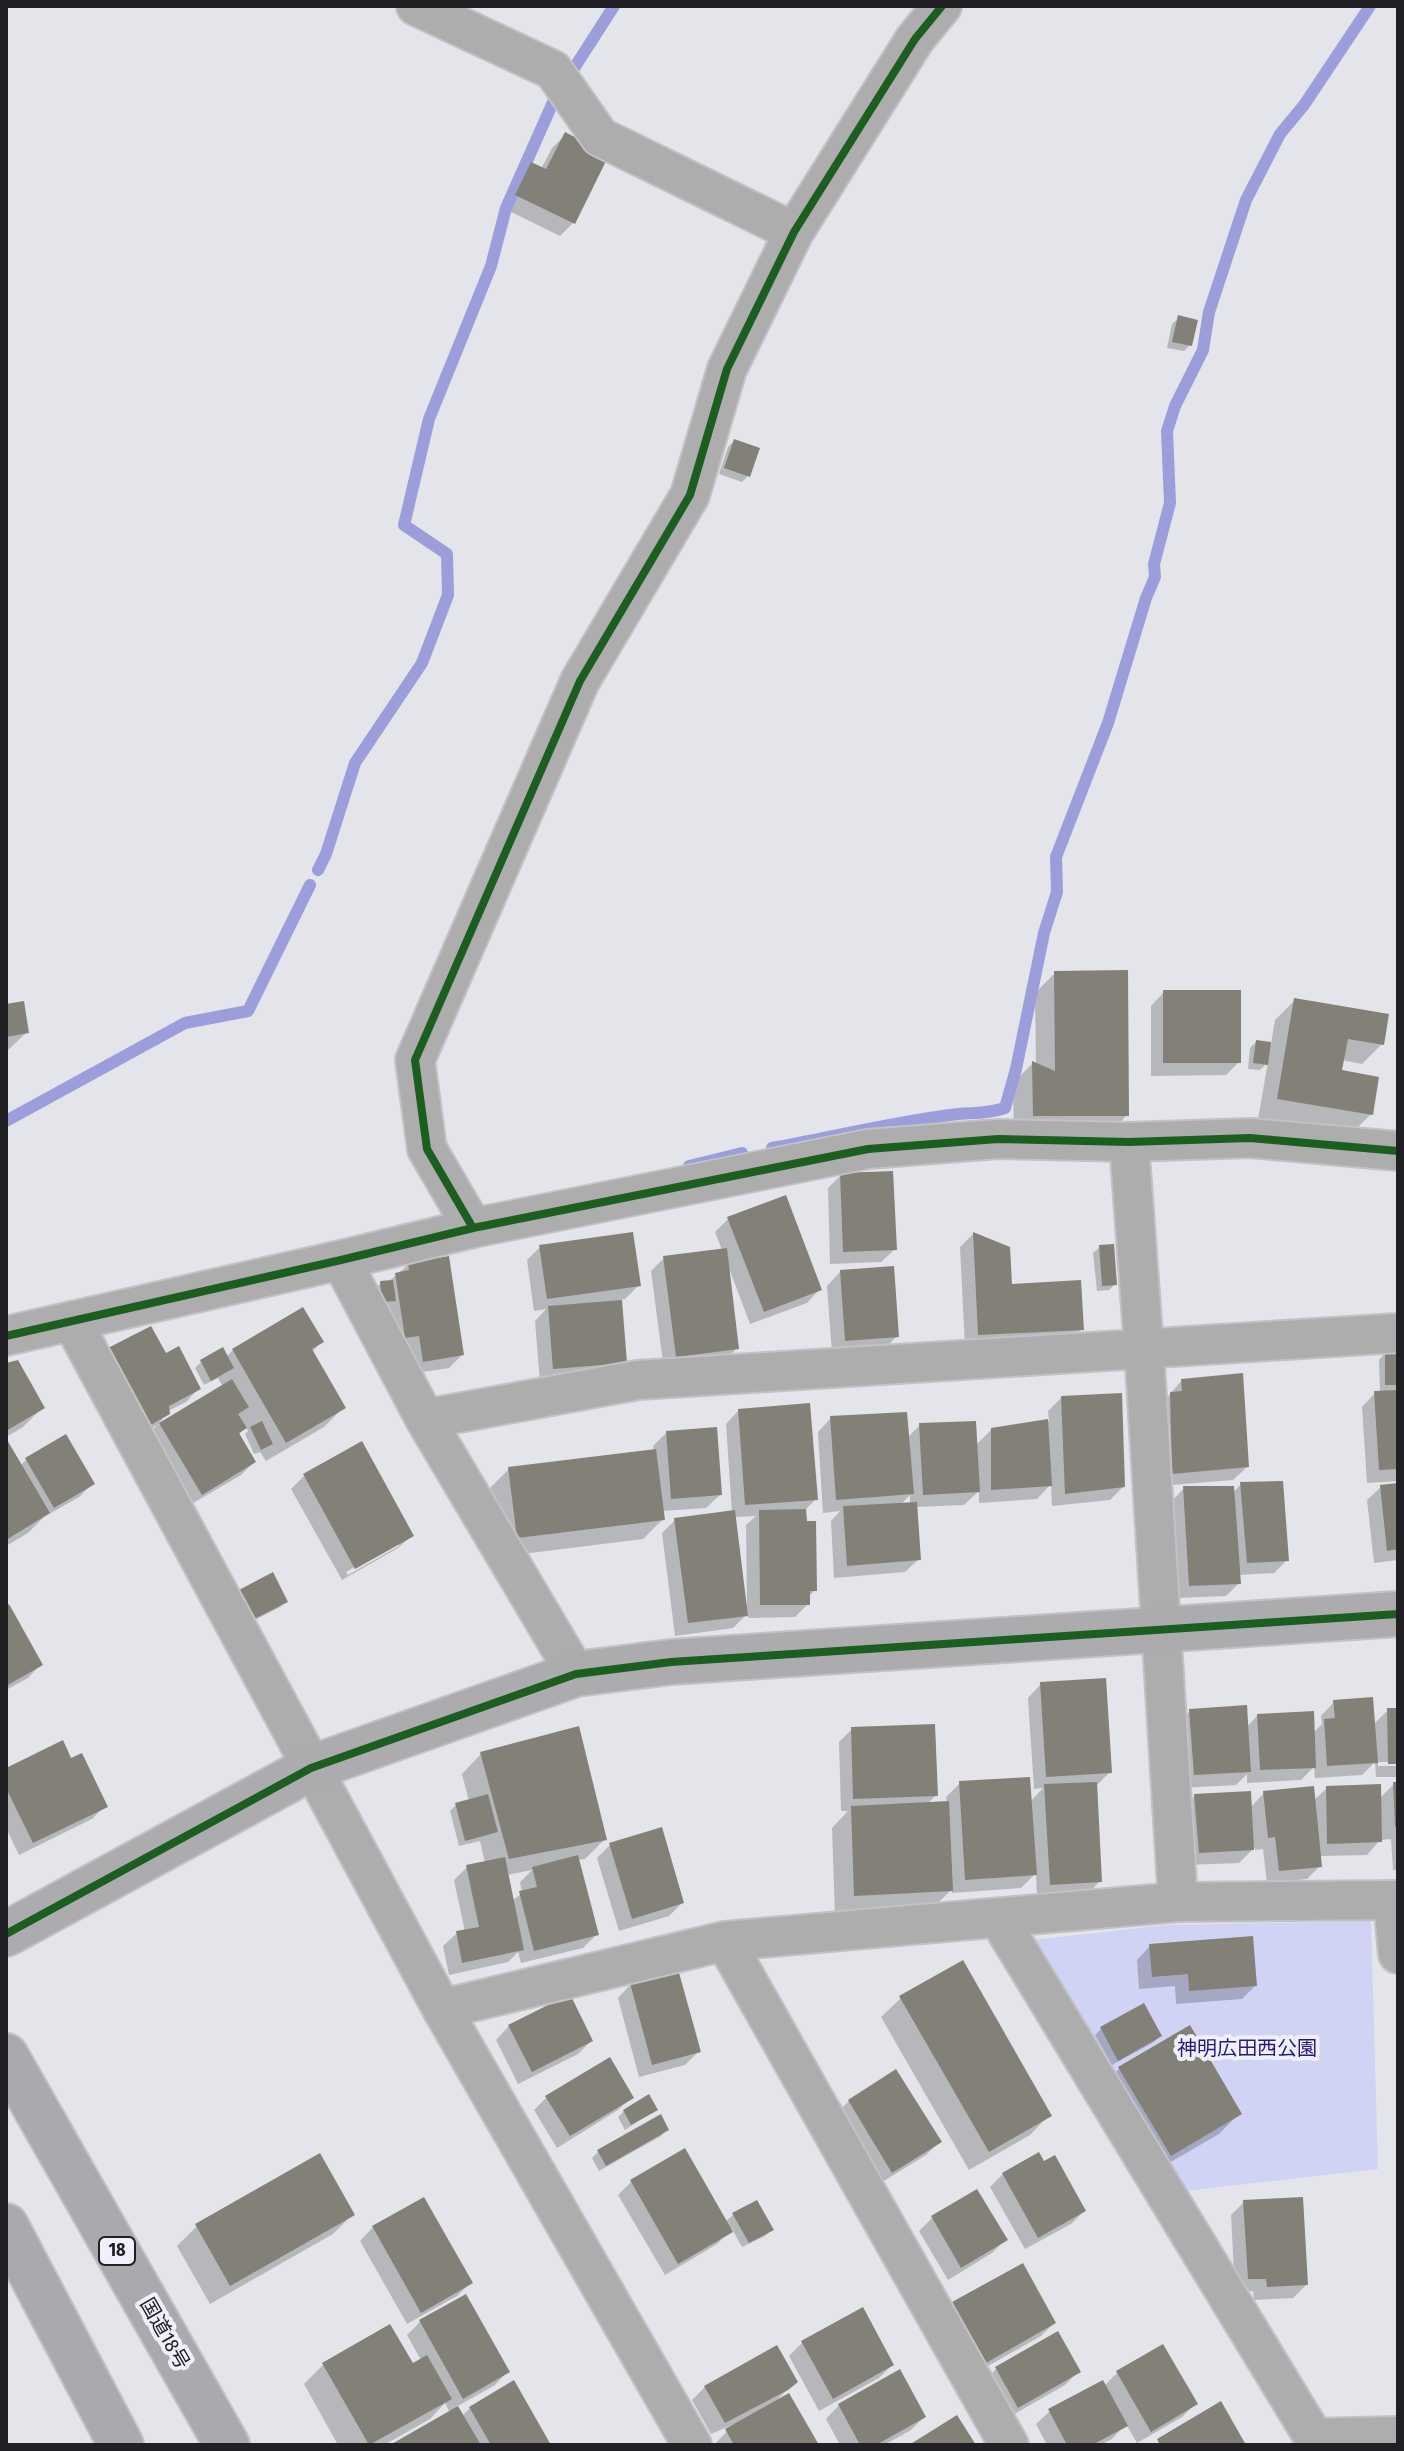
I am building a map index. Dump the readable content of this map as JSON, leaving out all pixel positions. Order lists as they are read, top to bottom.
{
  "streets": {
    "highway": ["18", "国道18号"]
  },
  "parks": ["神明広田西公園"]
}
